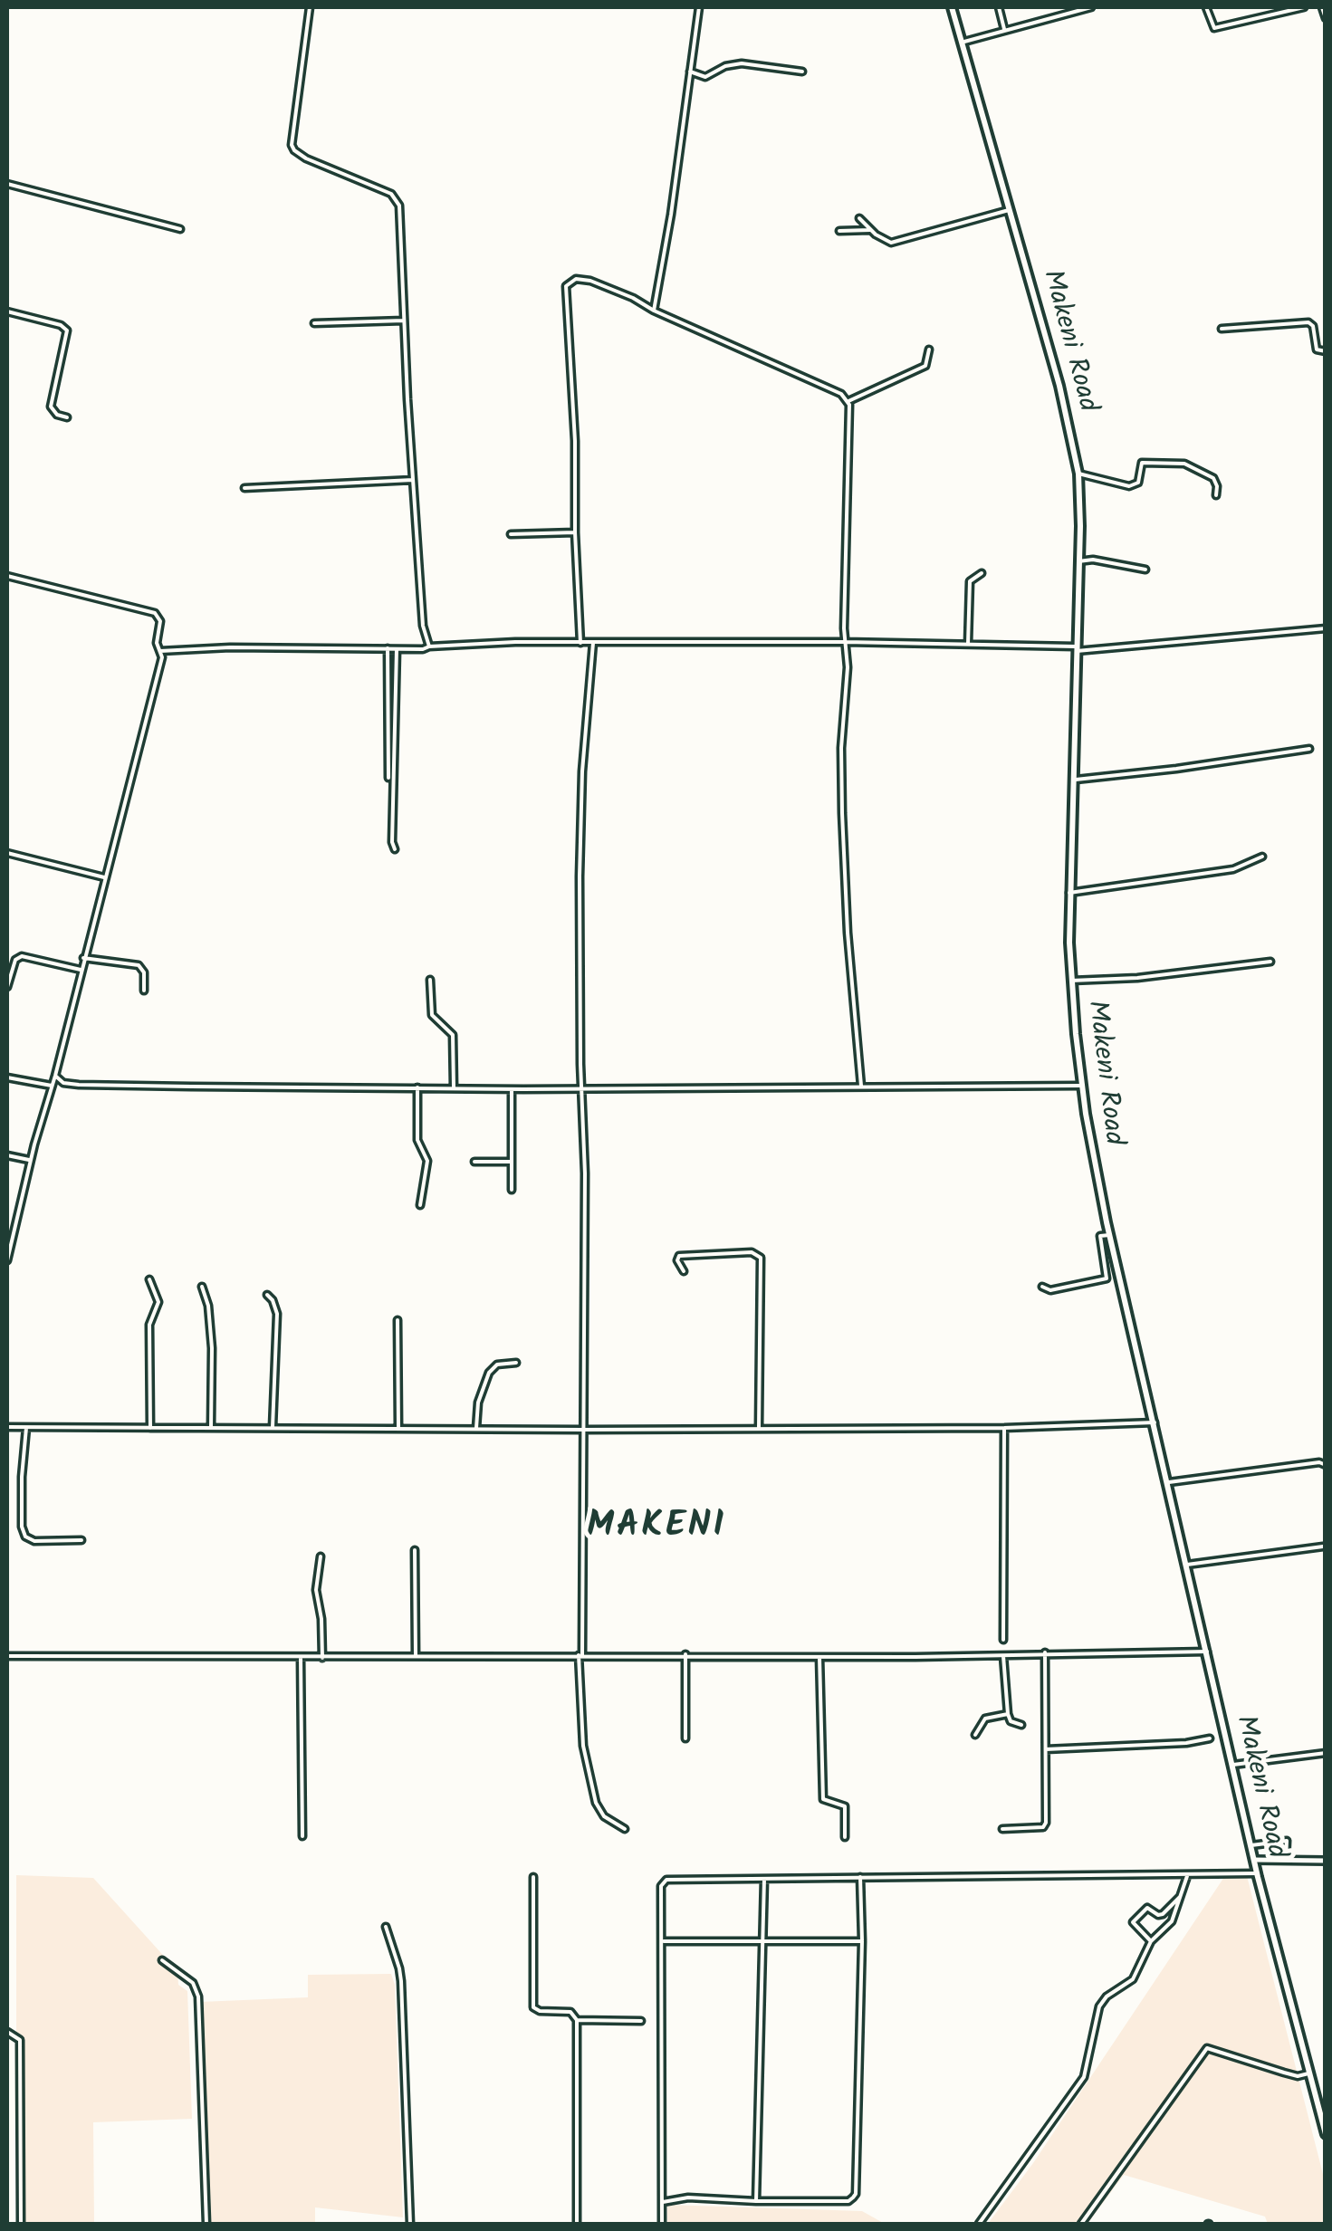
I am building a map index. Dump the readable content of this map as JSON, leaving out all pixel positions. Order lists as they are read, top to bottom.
{
  "streets": {
    "main road": ["Makeni Road"]
  },
  "districts": ["MAKENI"]
}
